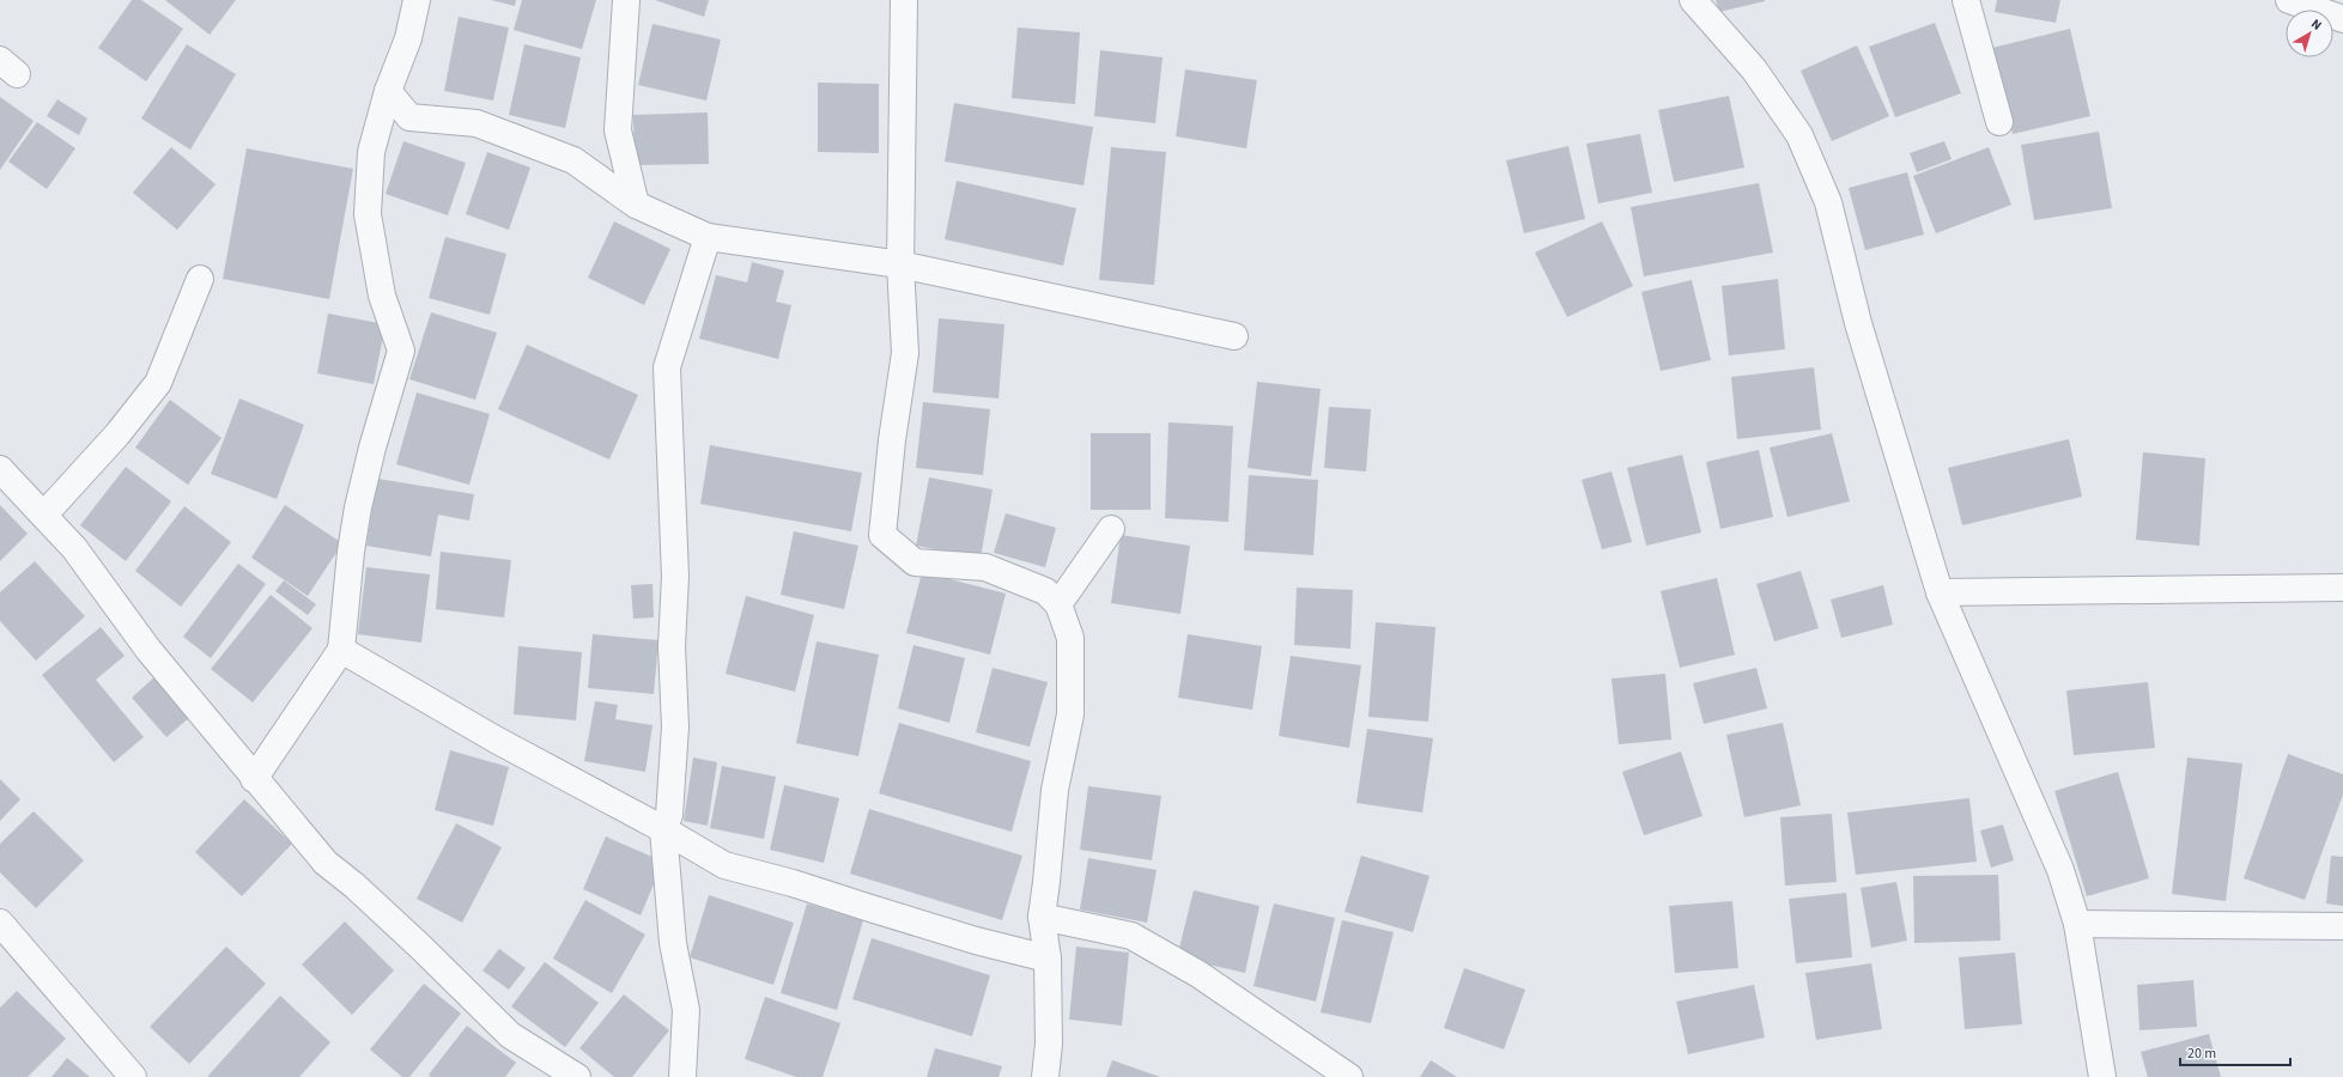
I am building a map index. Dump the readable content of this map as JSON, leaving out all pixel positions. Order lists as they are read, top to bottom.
{
  "scale_bar": "20 m",
  "north": "top right"
}
